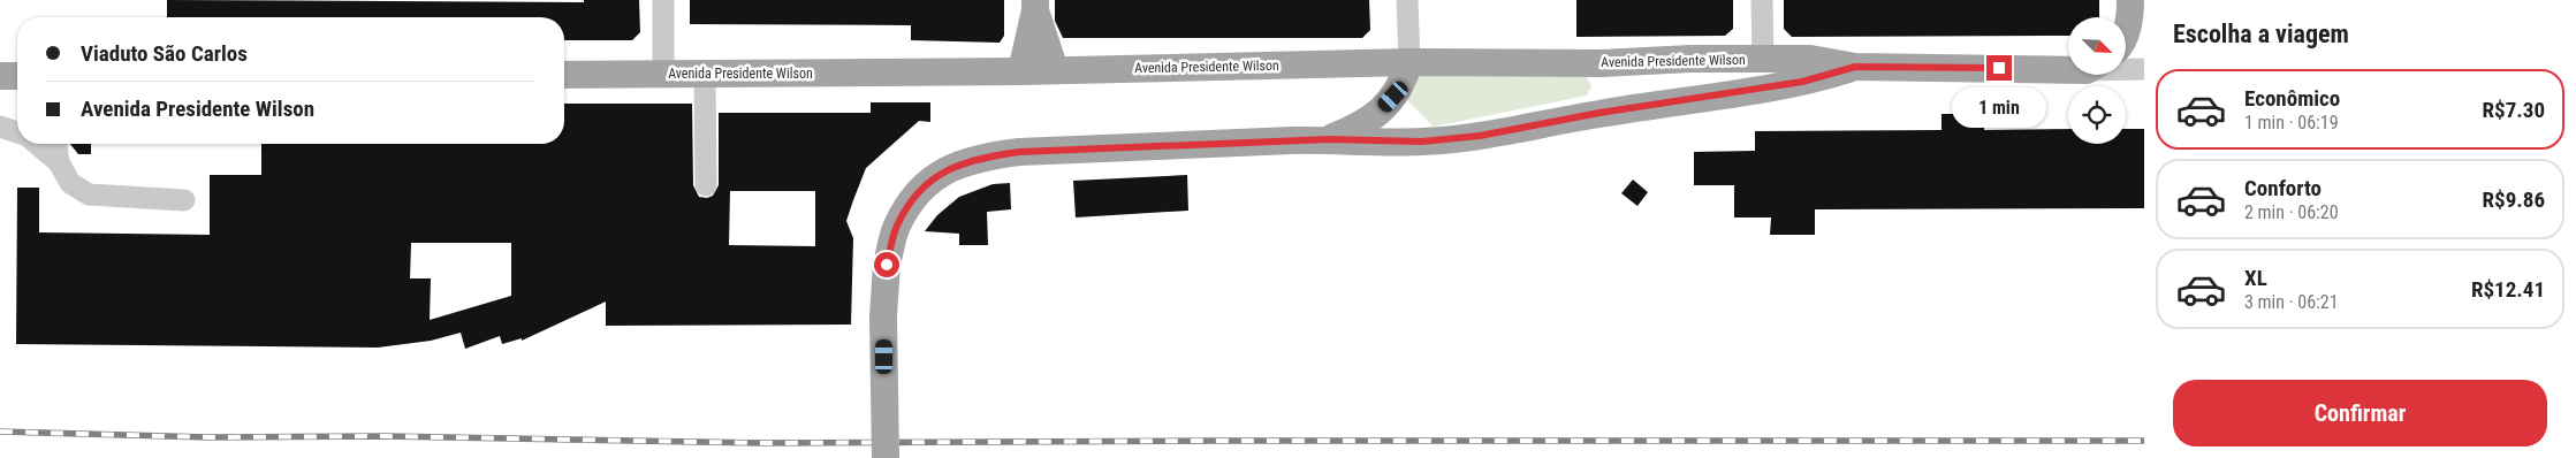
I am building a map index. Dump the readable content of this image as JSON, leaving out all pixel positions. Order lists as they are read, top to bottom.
{
  "streets": {
    "main road": ["Avenida Presidente Wilson"]
  },
  "north": "bottom right",
  "page": {
    "heading": "Escolha a viagem",
    "banner": ["Viaduto São Carlos", "Avenida Presidente Wilson"],
    "list": [
      {
        "name": "Econômico",
        "note": "1 min · 06:19",
        "value": "R$7.30"
      },
      {
        "name": "Conforto",
        "note": "2 min · 06:20",
        "value": "R$9.86"
      },
      {
        "name": "XL",
        "note": "3 min · 06:21",
        "value": "R$12.41"
      }
    ],
    "bubble": "1 min",
    "buttons": "Confirmar"
  }
}
